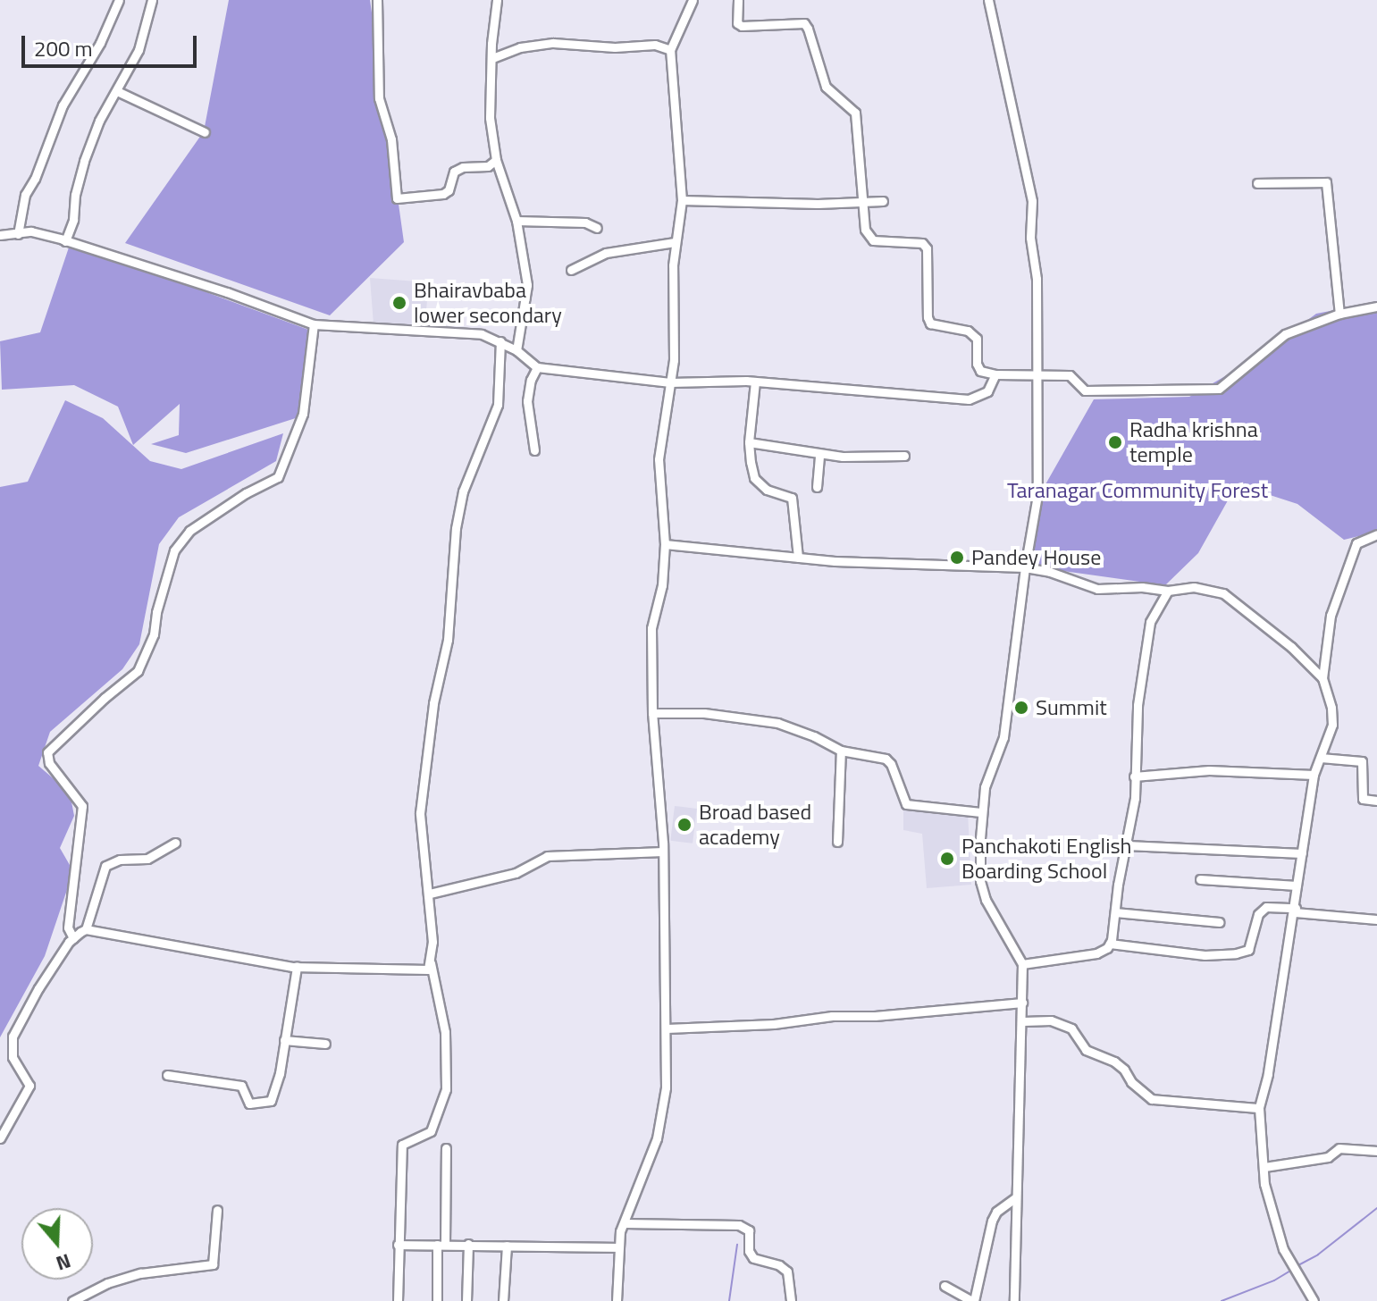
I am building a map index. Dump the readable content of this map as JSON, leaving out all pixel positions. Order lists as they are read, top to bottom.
{
  "parks": ["Taranagar Community Forest"],
  "places": [
    "Bhairavbaba lower secondary",
    "Radha krishna temple",
    "Pandey House",
    "Summit",
    "Broad based academy",
    "Panchakoti English Boarding School"
  ],
  "scale_bar": "200 m",
  "north": "bottom"
}
